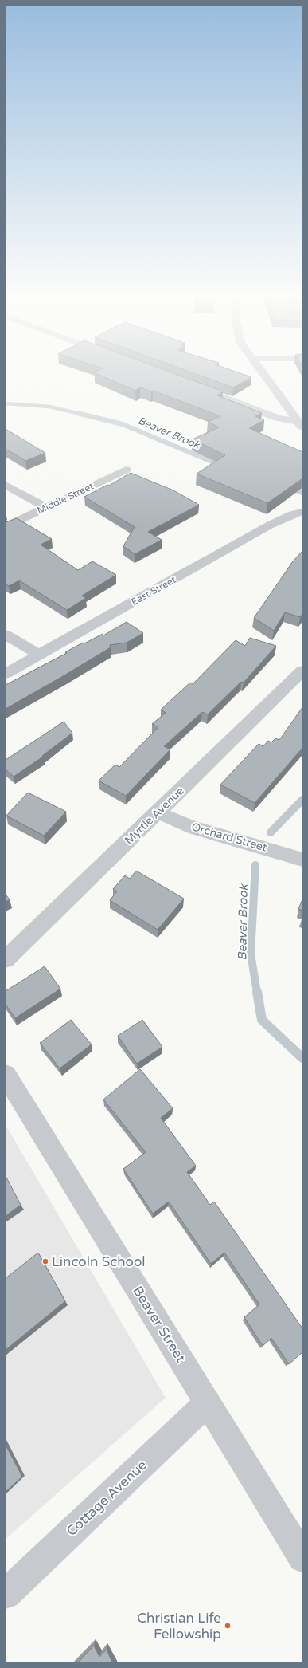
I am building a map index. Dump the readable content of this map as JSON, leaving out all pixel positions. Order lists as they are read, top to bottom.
{
  "streets": {
    "street": [
      "Middle Street",
      "East Street",
      "Myrtle Avenue",
      "Orchard Street",
      "Beaver Street",
      "Cottage Avenue"
    ]
  },
  "crossings": [
    ["Myrtle Avenue", "Orchard Street"],
    ["Beaver Street", "Cottage Avenue"]
  ],
  "water": ["Beaver Brook"],
  "places": ["Lincoln School", "Christian Life Fellowship"]
}
